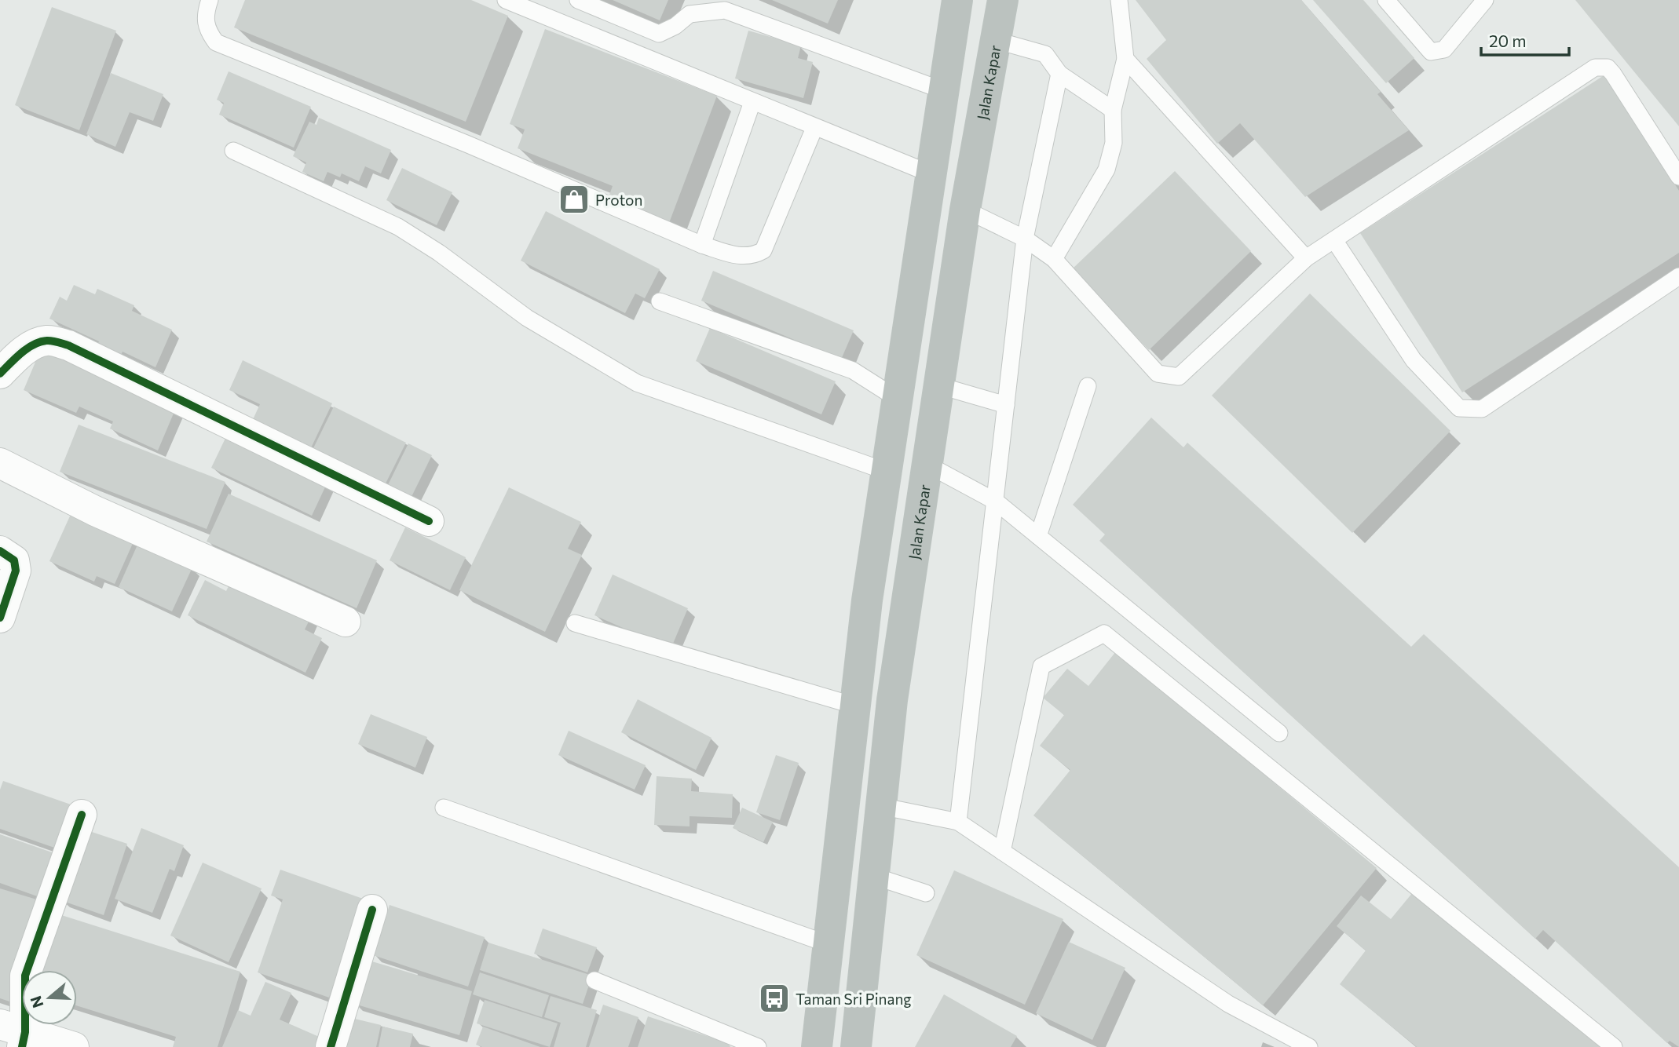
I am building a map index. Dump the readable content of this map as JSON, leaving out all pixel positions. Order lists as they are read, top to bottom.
{
  "streets": {
    "highway": ["Jalan Kapar"]
  },
  "places": {
    "shop": ["Proton"],
    "bus stop": ["Taman Sri Pinang"]
  },
  "scale_bar": "20 m",
  "north": "left"
}
